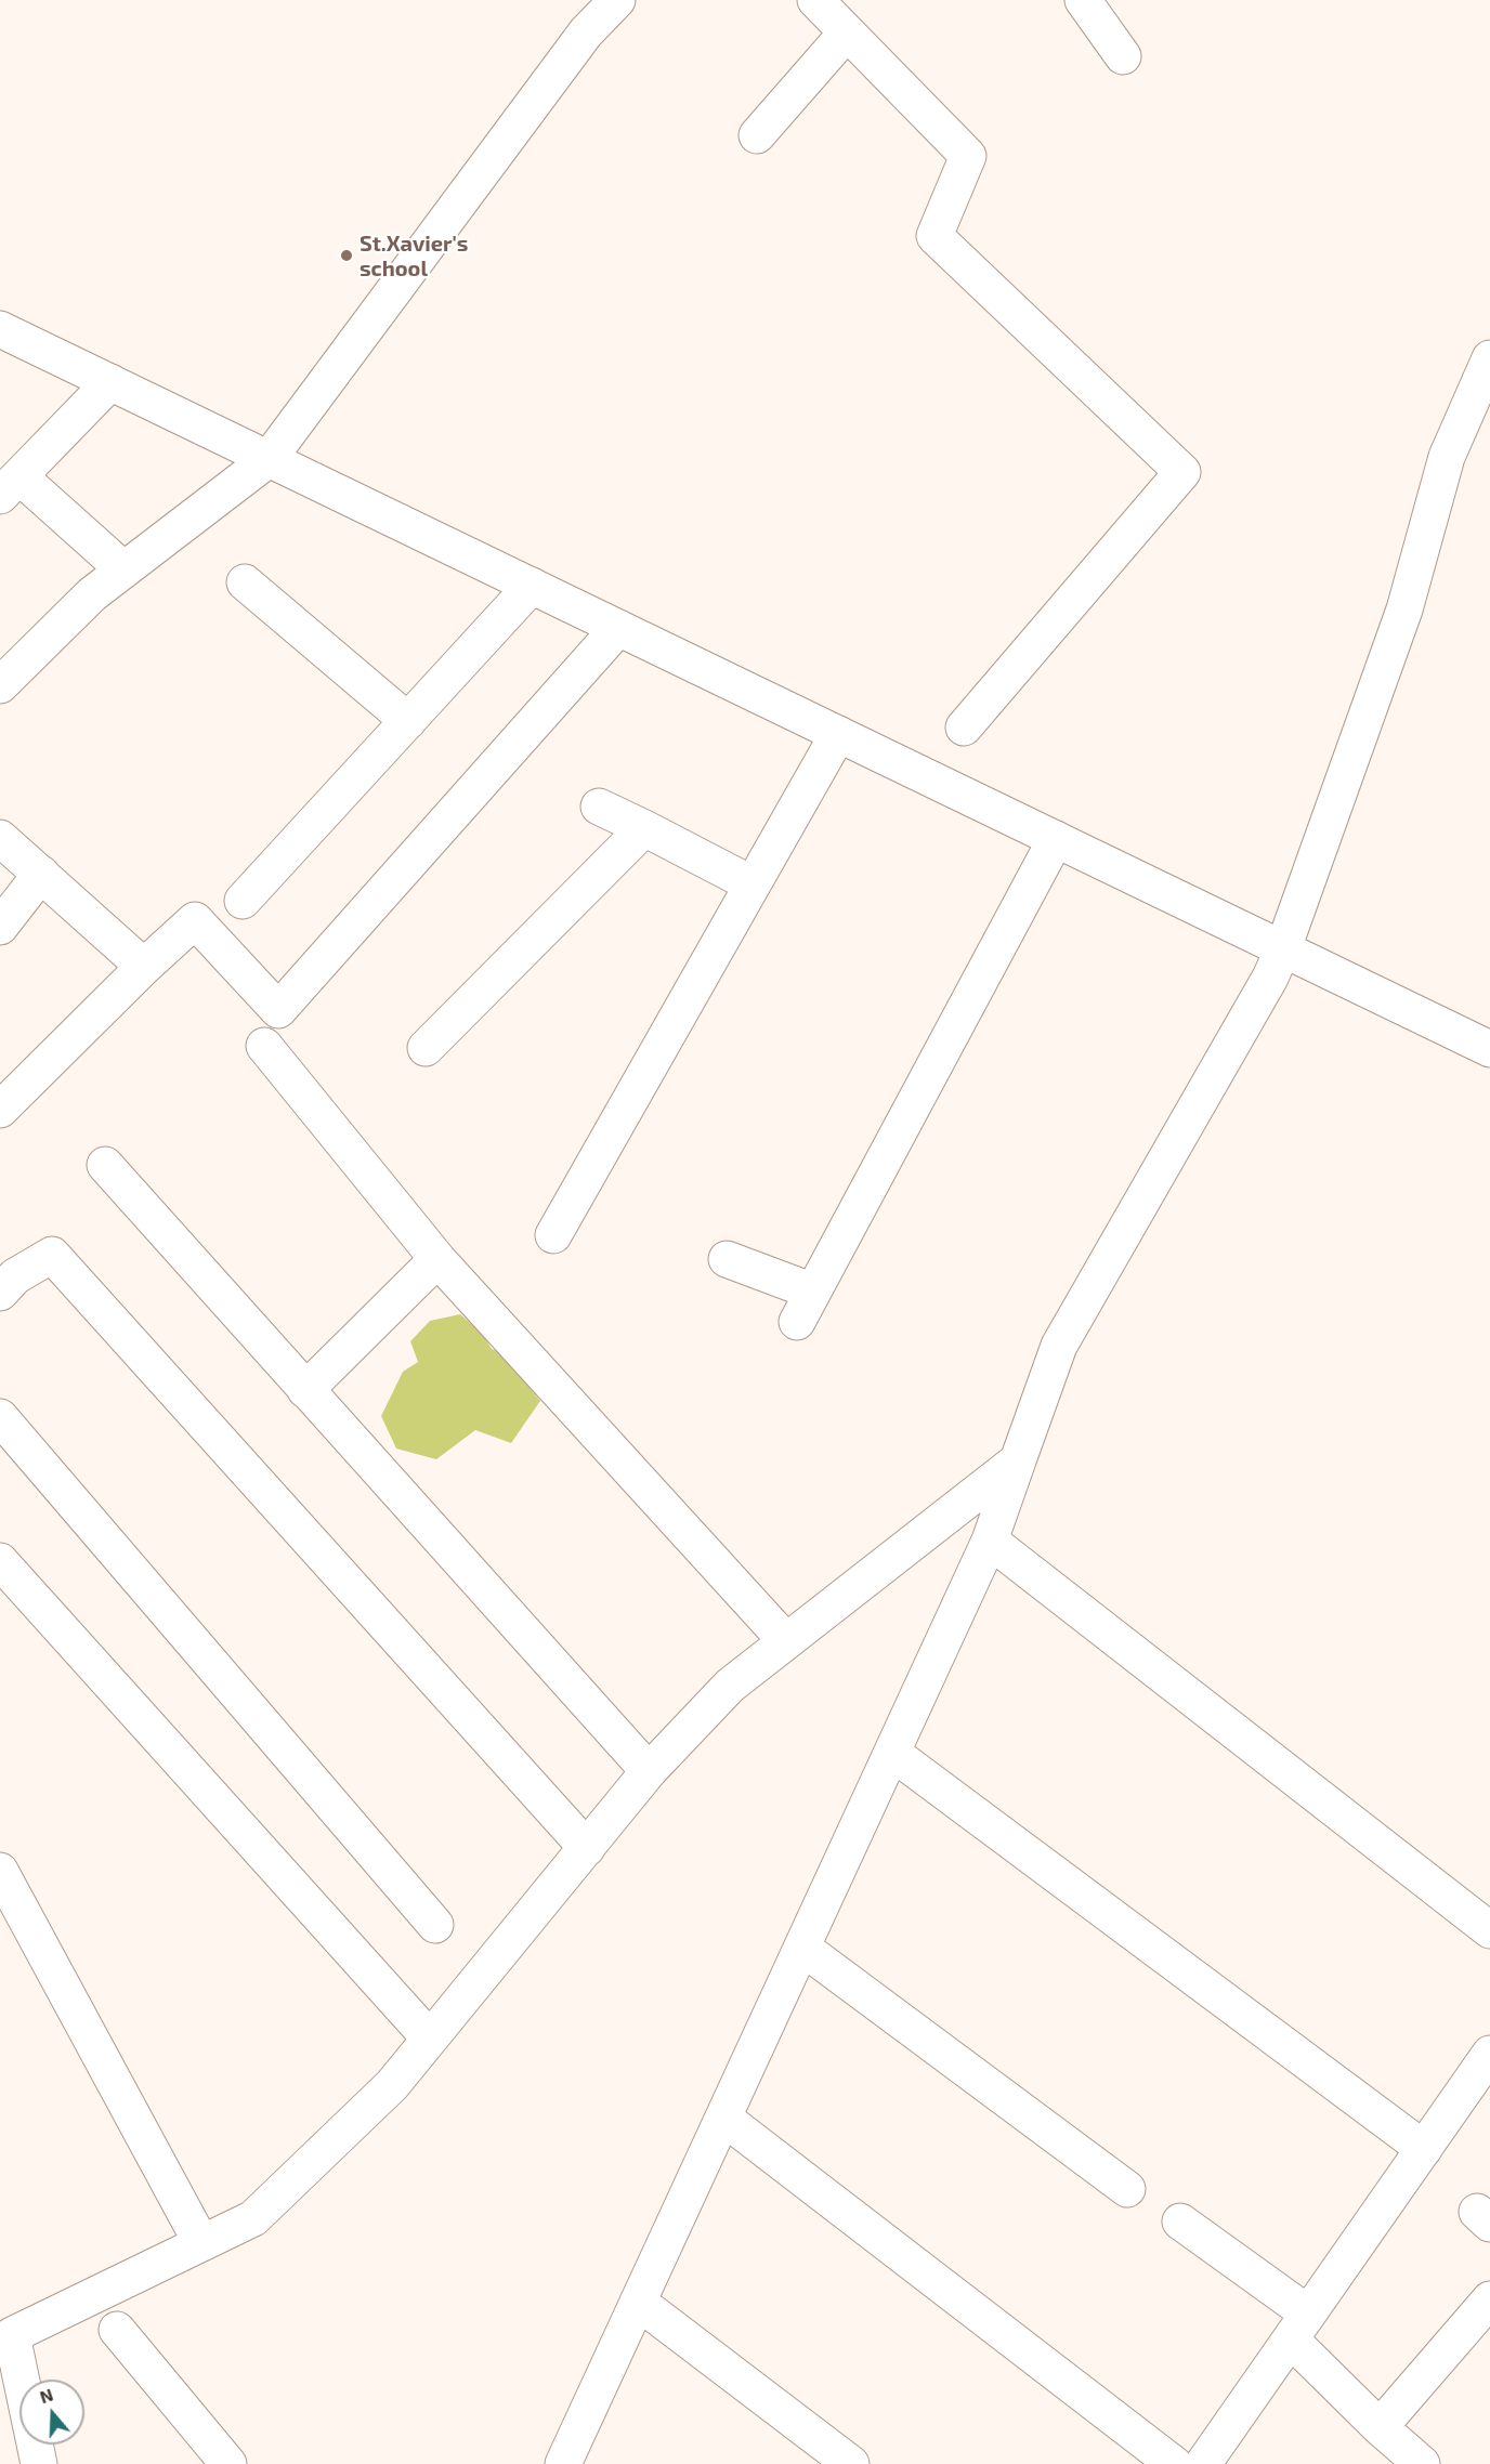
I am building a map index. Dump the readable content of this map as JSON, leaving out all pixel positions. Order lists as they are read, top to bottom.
{
  "places": ["St.Xavier's school"],
  "north": "top"
}
